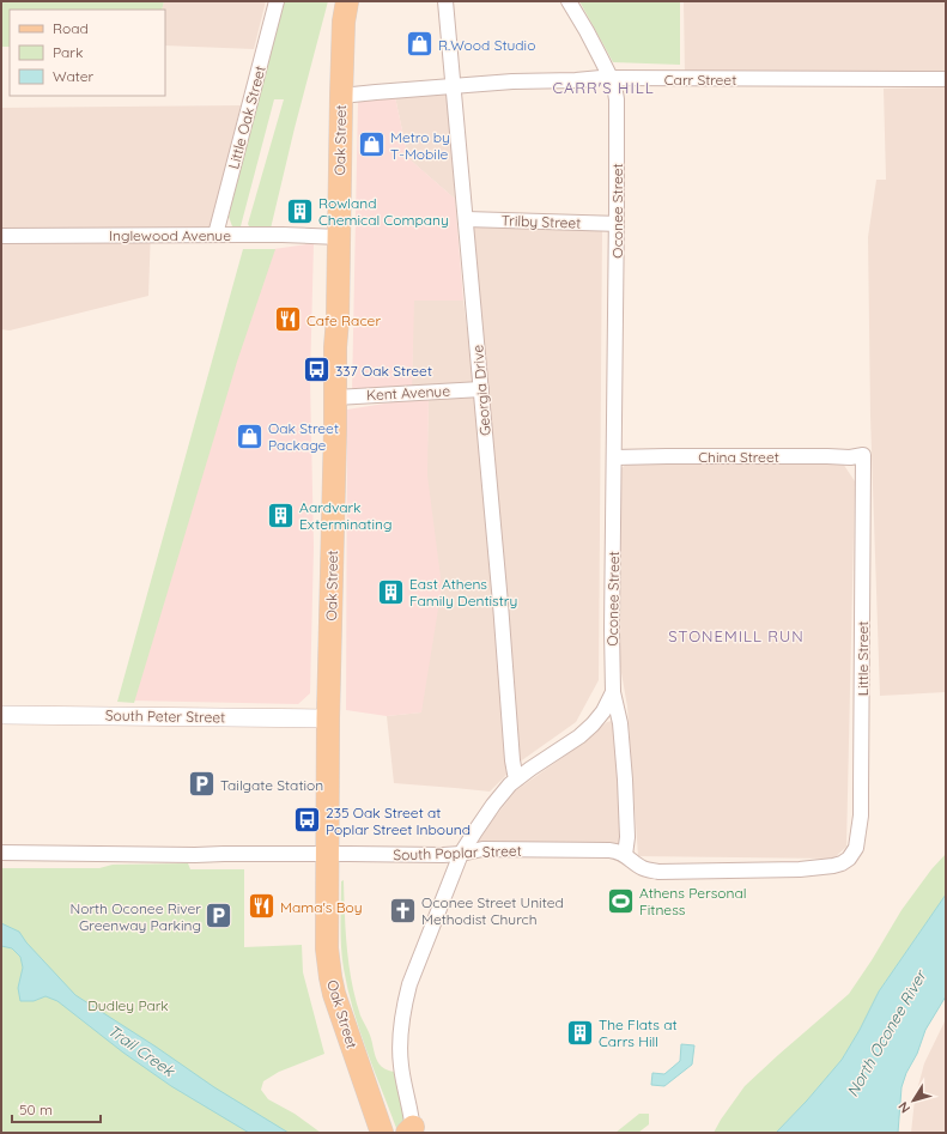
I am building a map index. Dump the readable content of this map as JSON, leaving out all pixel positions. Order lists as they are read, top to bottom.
{
  "streets": {
    "main road": ["Oak Street"],
    "street": [
      "Carr Street",
      "Little Oak Street",
      "Oconee Street",
      "Trilby Street",
      "Inglewood Avenue",
      "Georgia Drive",
      "Kent Avenue",
      "China Street",
      "Little Street",
      "South Peter Street",
      "South Poplar Street"
    ]
  },
  "crossings": [
    ["Carr Street", "Oak Street"],
    ["Carr Street", "Oconee Street"],
    ["Carr Street", "Georgia Drive"],
    ["Little Oak Street", "Inglewood Avenue"],
    ["Oak Street", "Inglewood Avenue"],
    ["Oak Street", "Kent Avenue"],
    ["Oak Street", "South Peter Street"],
    ["Oak Street", "South Poplar Street"],
    ["Oconee Street", "Trilby Street"],
    ["Oconee Street", "Georgia Drive"],
    ["Oconee Street", "China Street"],
    ["Oconee Street", "South Poplar Street"],
    ["Trilby Street", "Georgia Drive"],
    ["Georgia Drive", "Kent Avenue"],
    ["China Street", "Little Street"],
    ["Little Street", "South Poplar Street"]
  ],
  "districts": ["CARR'S HILL", "STONEMILL RUN"],
  "water": ["North Oconee River", "Trail Creek"],
  "parks": ["Dudley Park"],
  "places": {
    "shop": ["R.Wood Studio", "Metro by T-Mobile", "Oak Street Package"],
    "building": [
      "Rowland Chemical Company",
      "Aardvark Exterminating",
      "East Athens Family Dentistry",
      "The Flats at Carrs Hill"
    ],
    "restaurant": ["Cafe Racer", "Mama's Boy"],
    "bus stop": ["337 Oak Street", "235 Oak Street at Poplar Street Inbound"],
    "parking": ["Tailgate Station", "North Oconee River Greenway Parking"],
    "sports": ["Athens Personal Fitness"],
    "church": ["Oconee Street United Methodist Church"]
  },
  "legend": ["Road", "Park", "Water"],
  "scale_bar": "50 m",
  "north": "bottom left"
}
